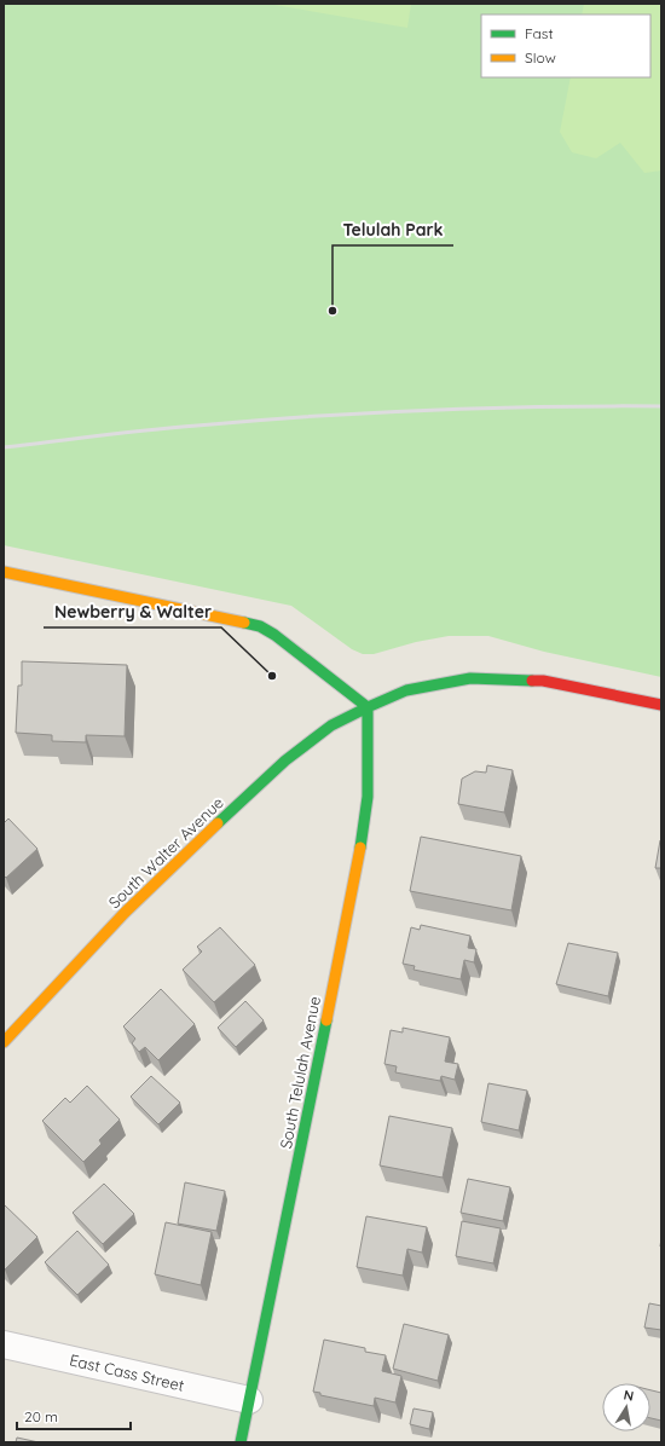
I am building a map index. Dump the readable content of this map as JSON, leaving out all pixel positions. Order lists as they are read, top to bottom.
{
  "streets": {
    "street": ["South Walter Avenue", "South Telulah Avenue", "East Cass Street"]
  },
  "crossings": [
    ["South Walter Avenue", "South Telulah Avenue"],
    ["South Telulah Avenue", "East Cass Street"]
  ],
  "places": ["Telulah Park", "Newberry & Walter"],
  "legend": ["Fast", "Slow"],
  "scale_bar": "20 m",
  "north": "top"
}
